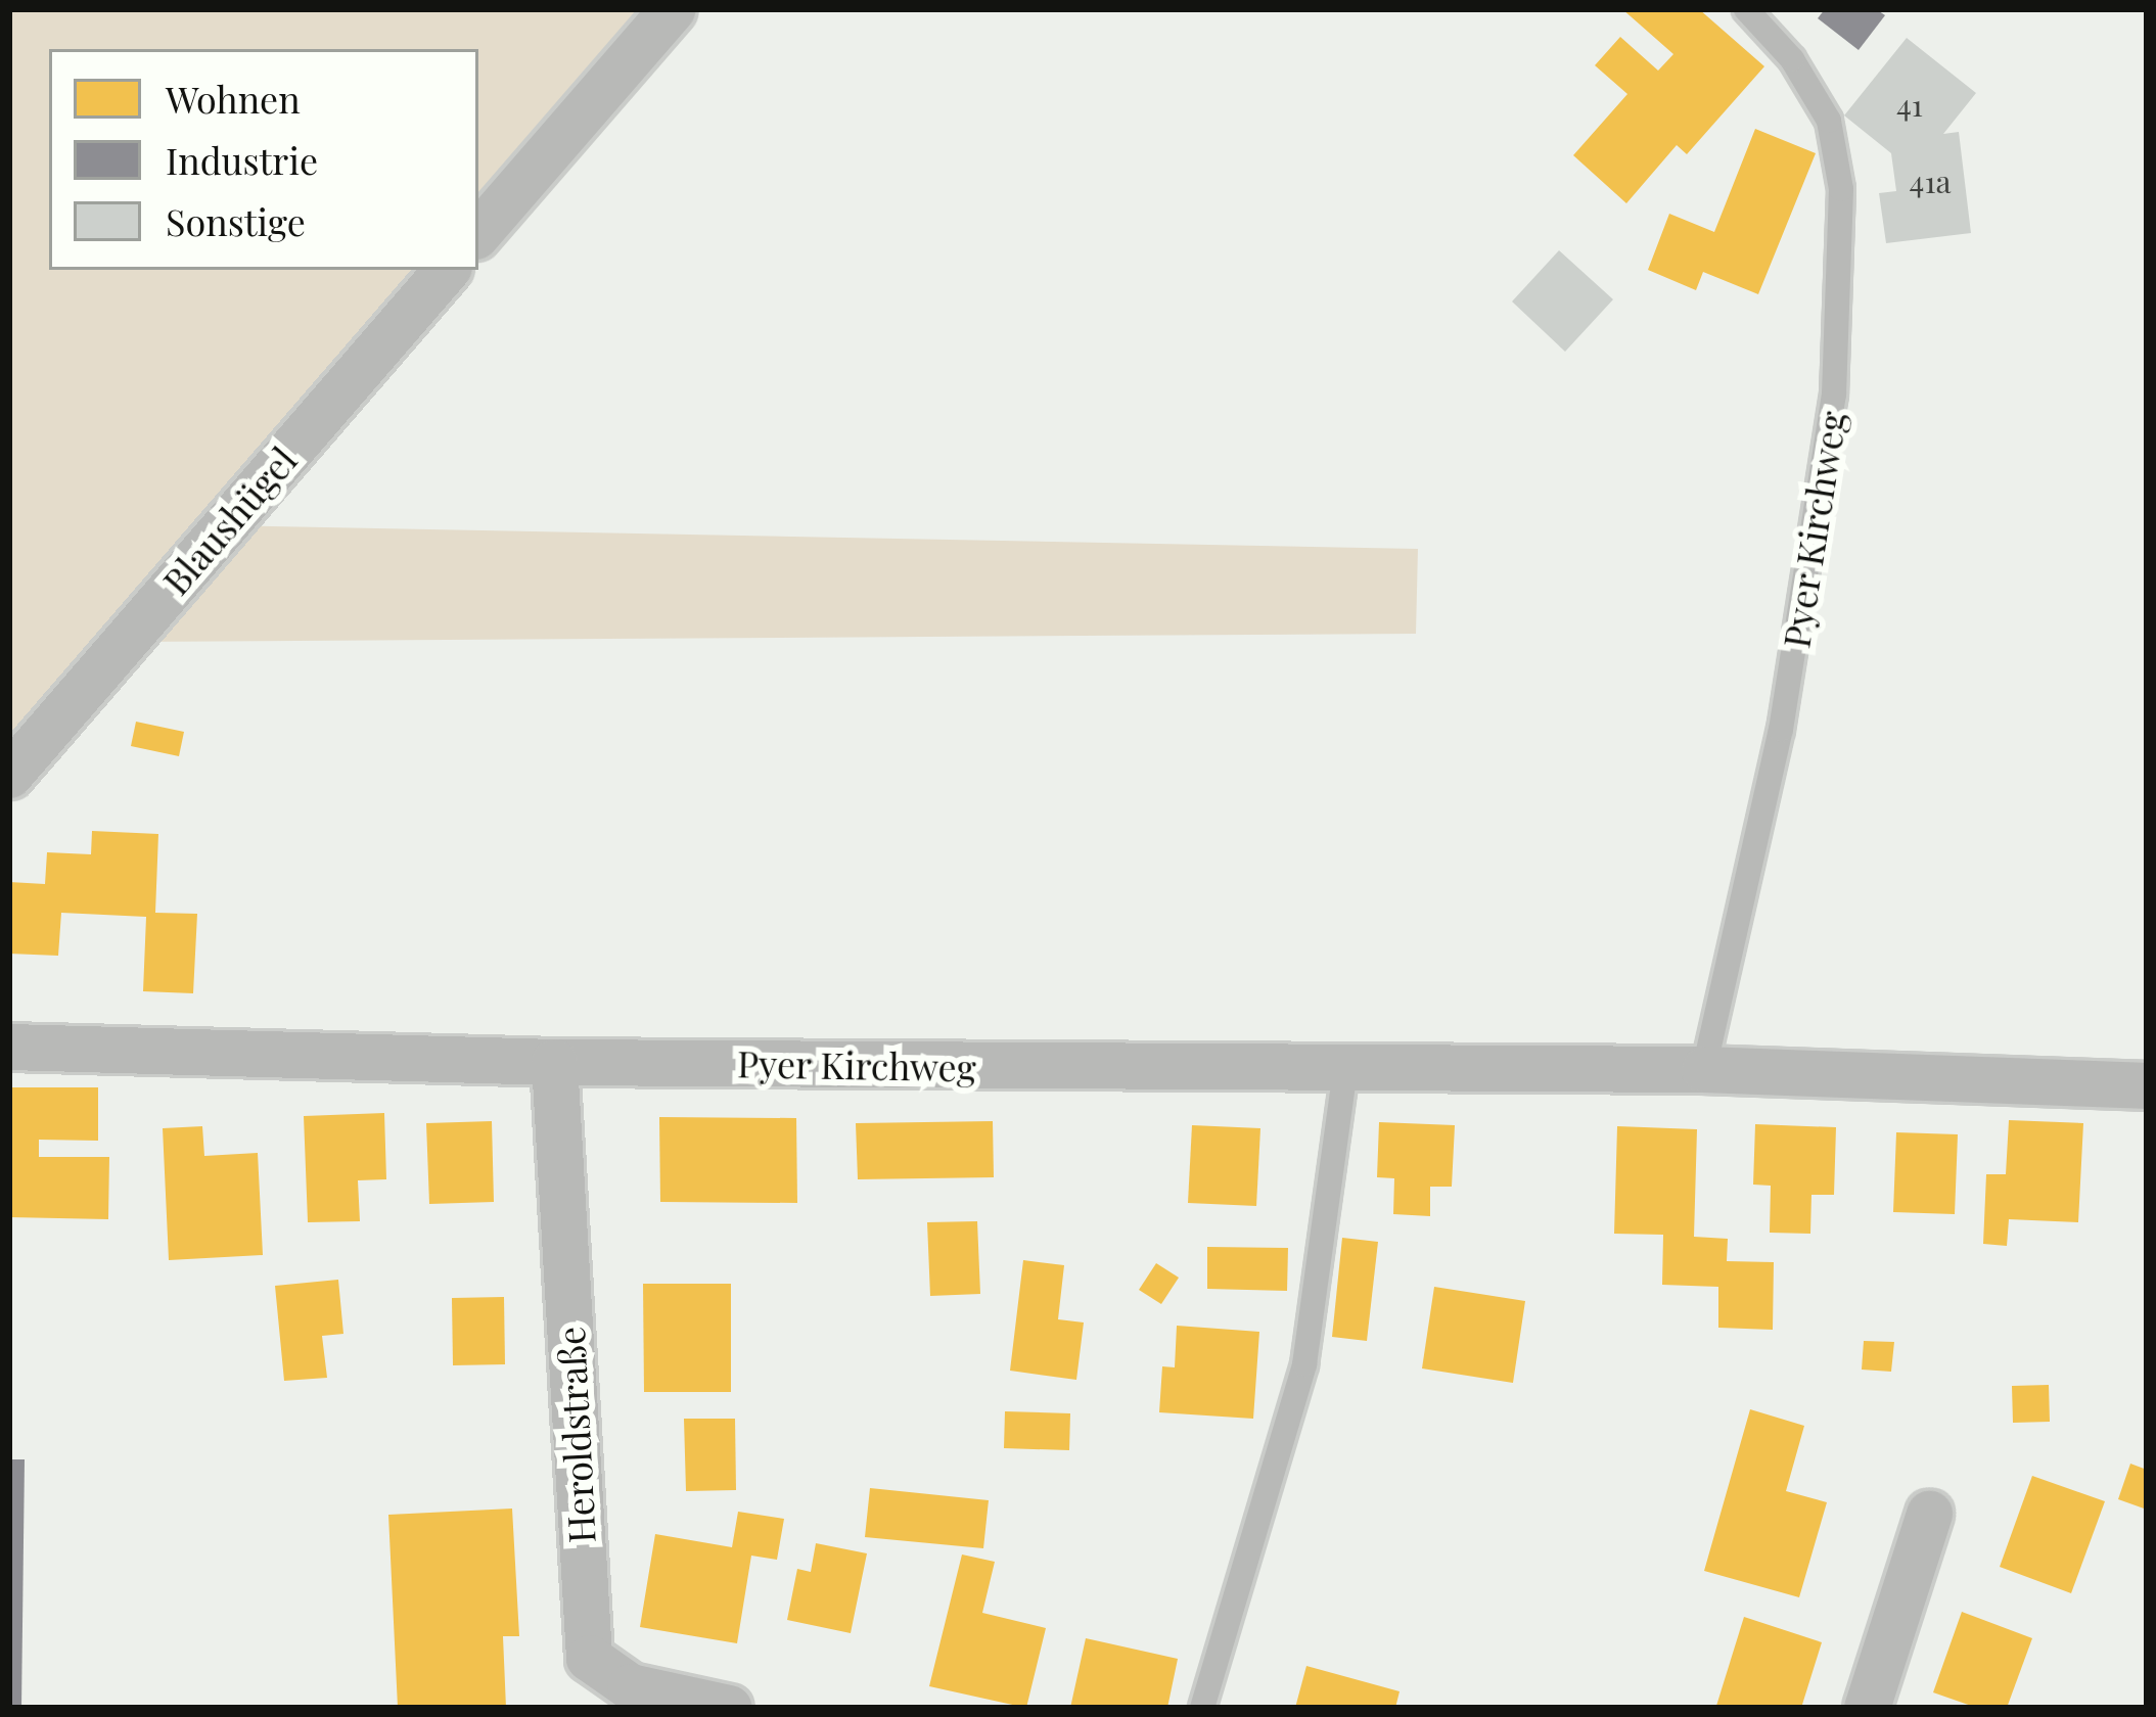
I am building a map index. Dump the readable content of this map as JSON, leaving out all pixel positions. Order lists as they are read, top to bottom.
{
  "streets": {
    "street": ["Blaushügel", "Pyer Kirchweg", "Heroldstraße"]
  },
  "crossings": [
    ["Pyer Kirchweg", "Heroldstraße"]
  ],
  "house_numbers": ["41", "41a"],
  "legend": ["Wohnen", "Industrie", "Sonstige"]
}
